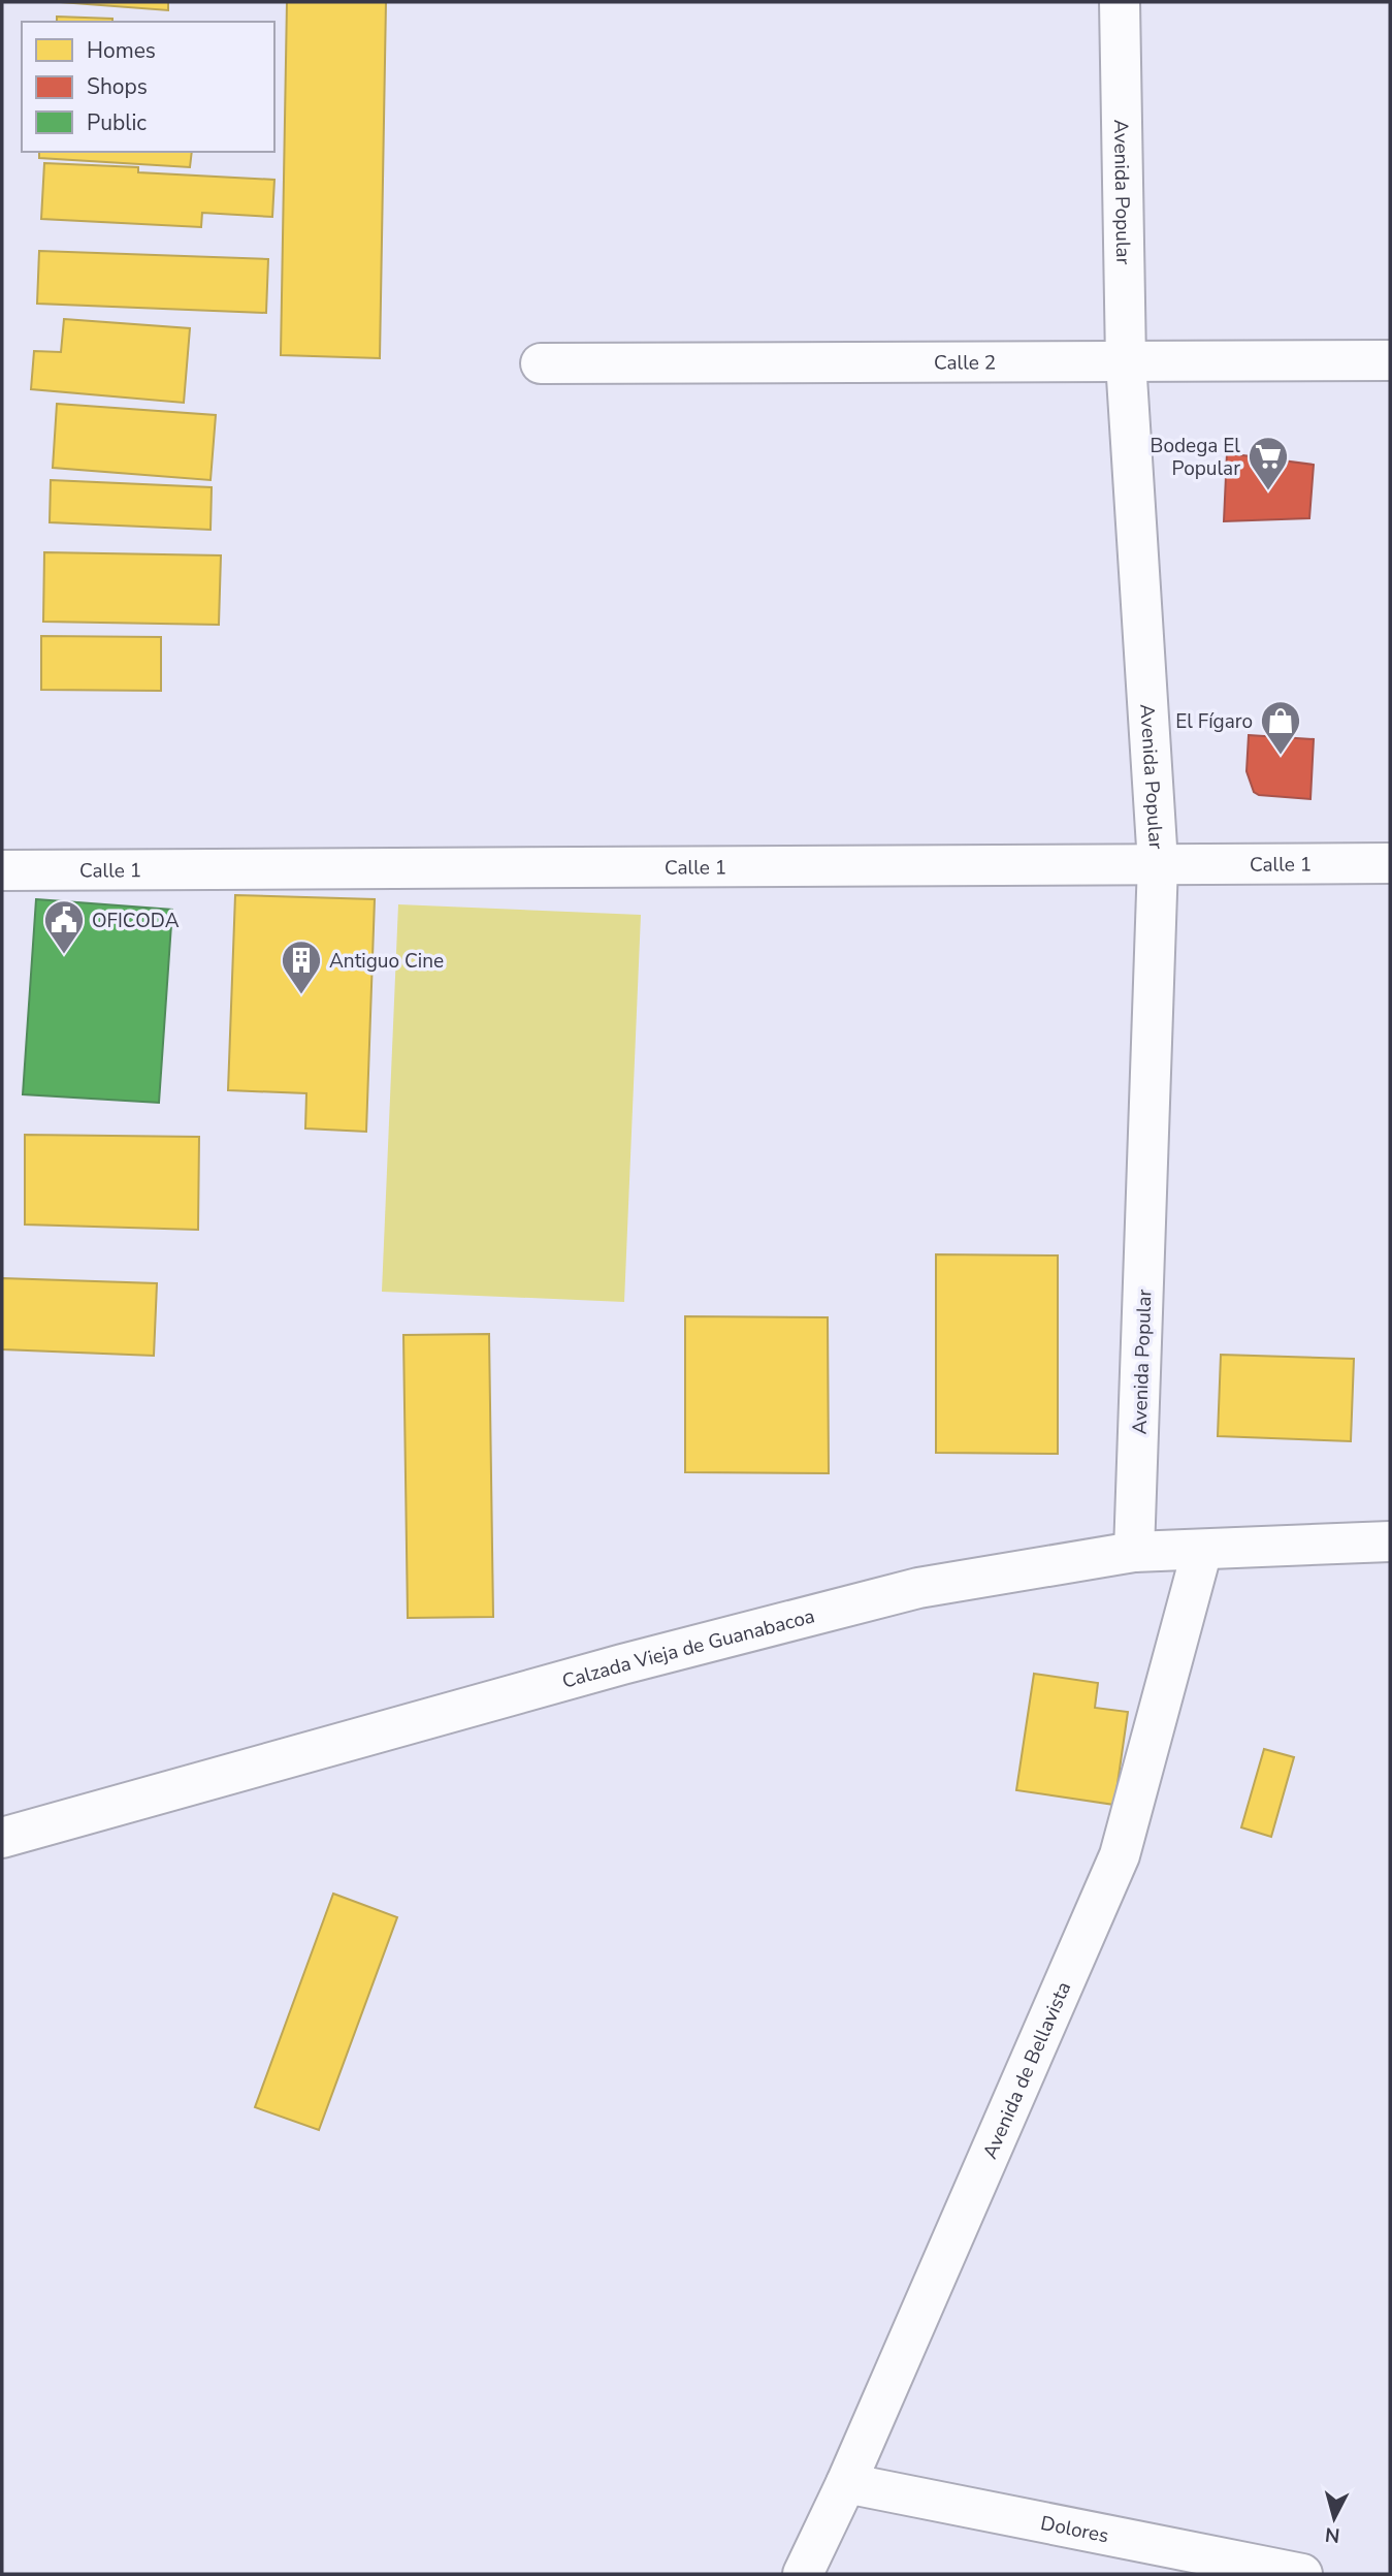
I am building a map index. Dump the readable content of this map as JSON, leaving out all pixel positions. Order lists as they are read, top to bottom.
{
  "streets": {
    "street": [
      "Avenida Popular",
      "Calle 2",
      "Calle 1",
      "Calzada Vieja de Guanabacoa",
      "Avenida de Bellavista",
      "Dolores"
    ]
  },
  "crossings": [
    ["Avenida Popular", "Calle 2"],
    ["Avenida Popular", "Calle 1"],
    ["Avenida Popular", "Calzada Vieja de Guanabacoa"],
    ["Calzada Vieja de Guanabacoa", "Avenida de Bellavista"],
    ["Avenida de Bellavista", "Dolores"]
  ],
  "places": {
    "supermarket": ["Bodega El Popular"],
    "shop": ["El Fígaro"],
    "public building": ["OFICODA"],
    "building": ["Antiguo Cine"]
  },
  "legend": ["Homes", "Shops", "Public"],
  "north": "bottom"
}
